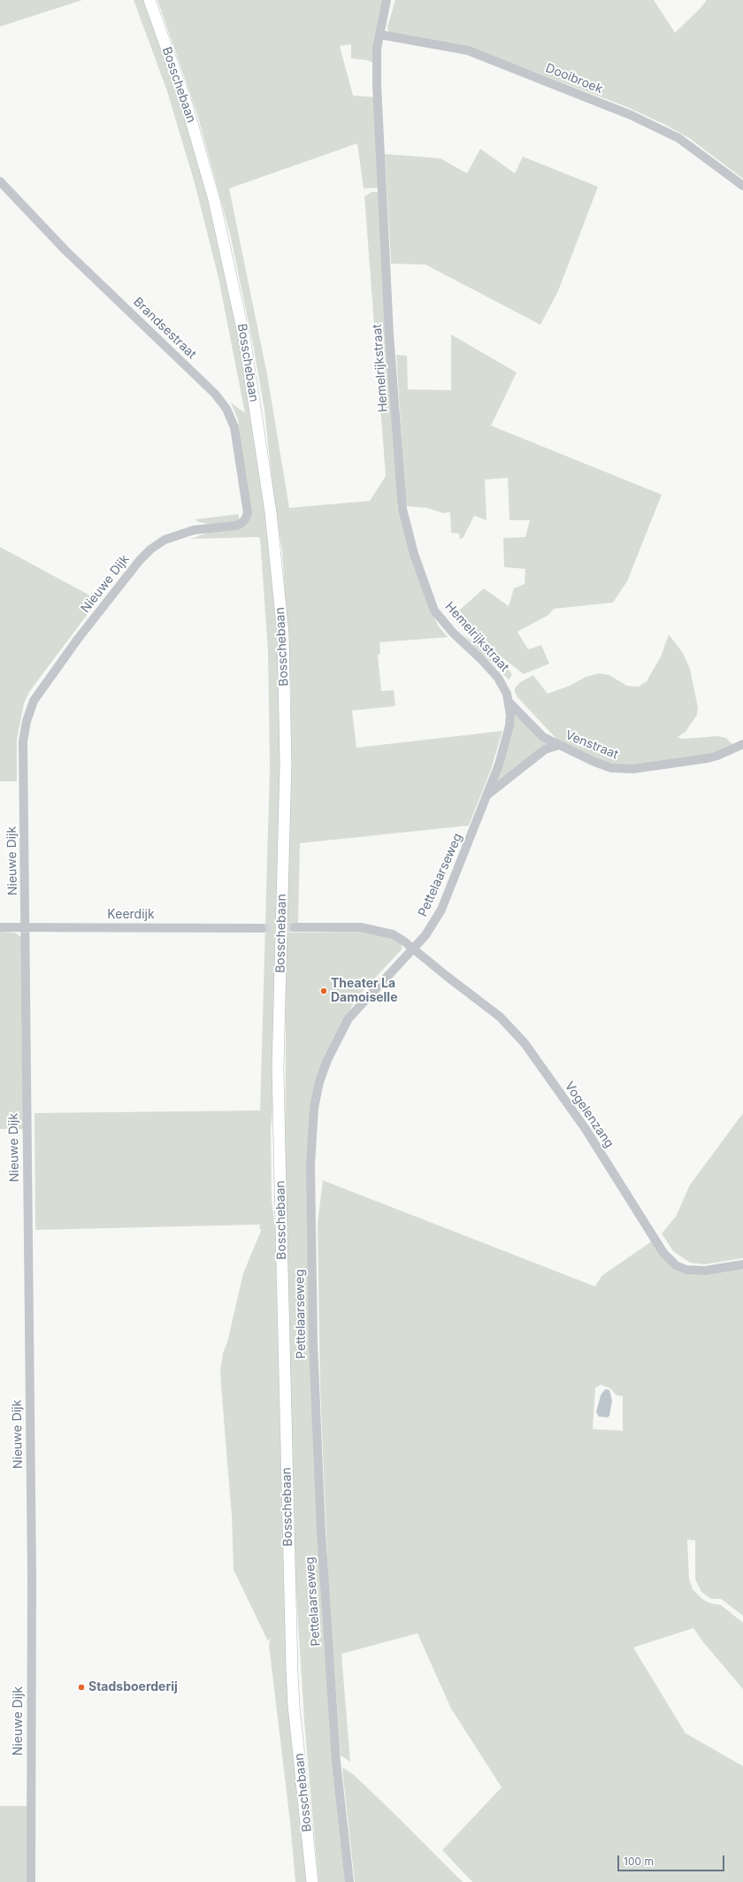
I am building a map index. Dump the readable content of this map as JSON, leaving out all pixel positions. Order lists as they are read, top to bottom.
{
  "streets": {
    "main road": ["Bosschebaan"],
    "street": [
      "Dooibroek",
      "Brandsestraat",
      "Hemelrijkstraat",
      "Nieuwe Dijk",
      "Venstraat",
      "Pettelaarseweg",
      "Keerdijk",
      "Vogelenzang"
    ]
  },
  "crossings": [
    ["Dooibroek", "Hemelrijkstraat"],
    ["Brandsestraat", "Nieuwe Dijk"],
    ["Hemelrijkstraat", "Venstraat"],
    ["Hemelrijkstraat", "Pettelaarseweg"],
    ["Nieuwe Dijk", "Keerdijk"],
    ["Venstraat", "Pettelaarseweg"],
    ["Pettelaarseweg", "Vogelenzang"]
  ],
  "places": ["Theater La Damoiselle", "Stadsboerderij"],
  "scale_bar": "100 m"
}
